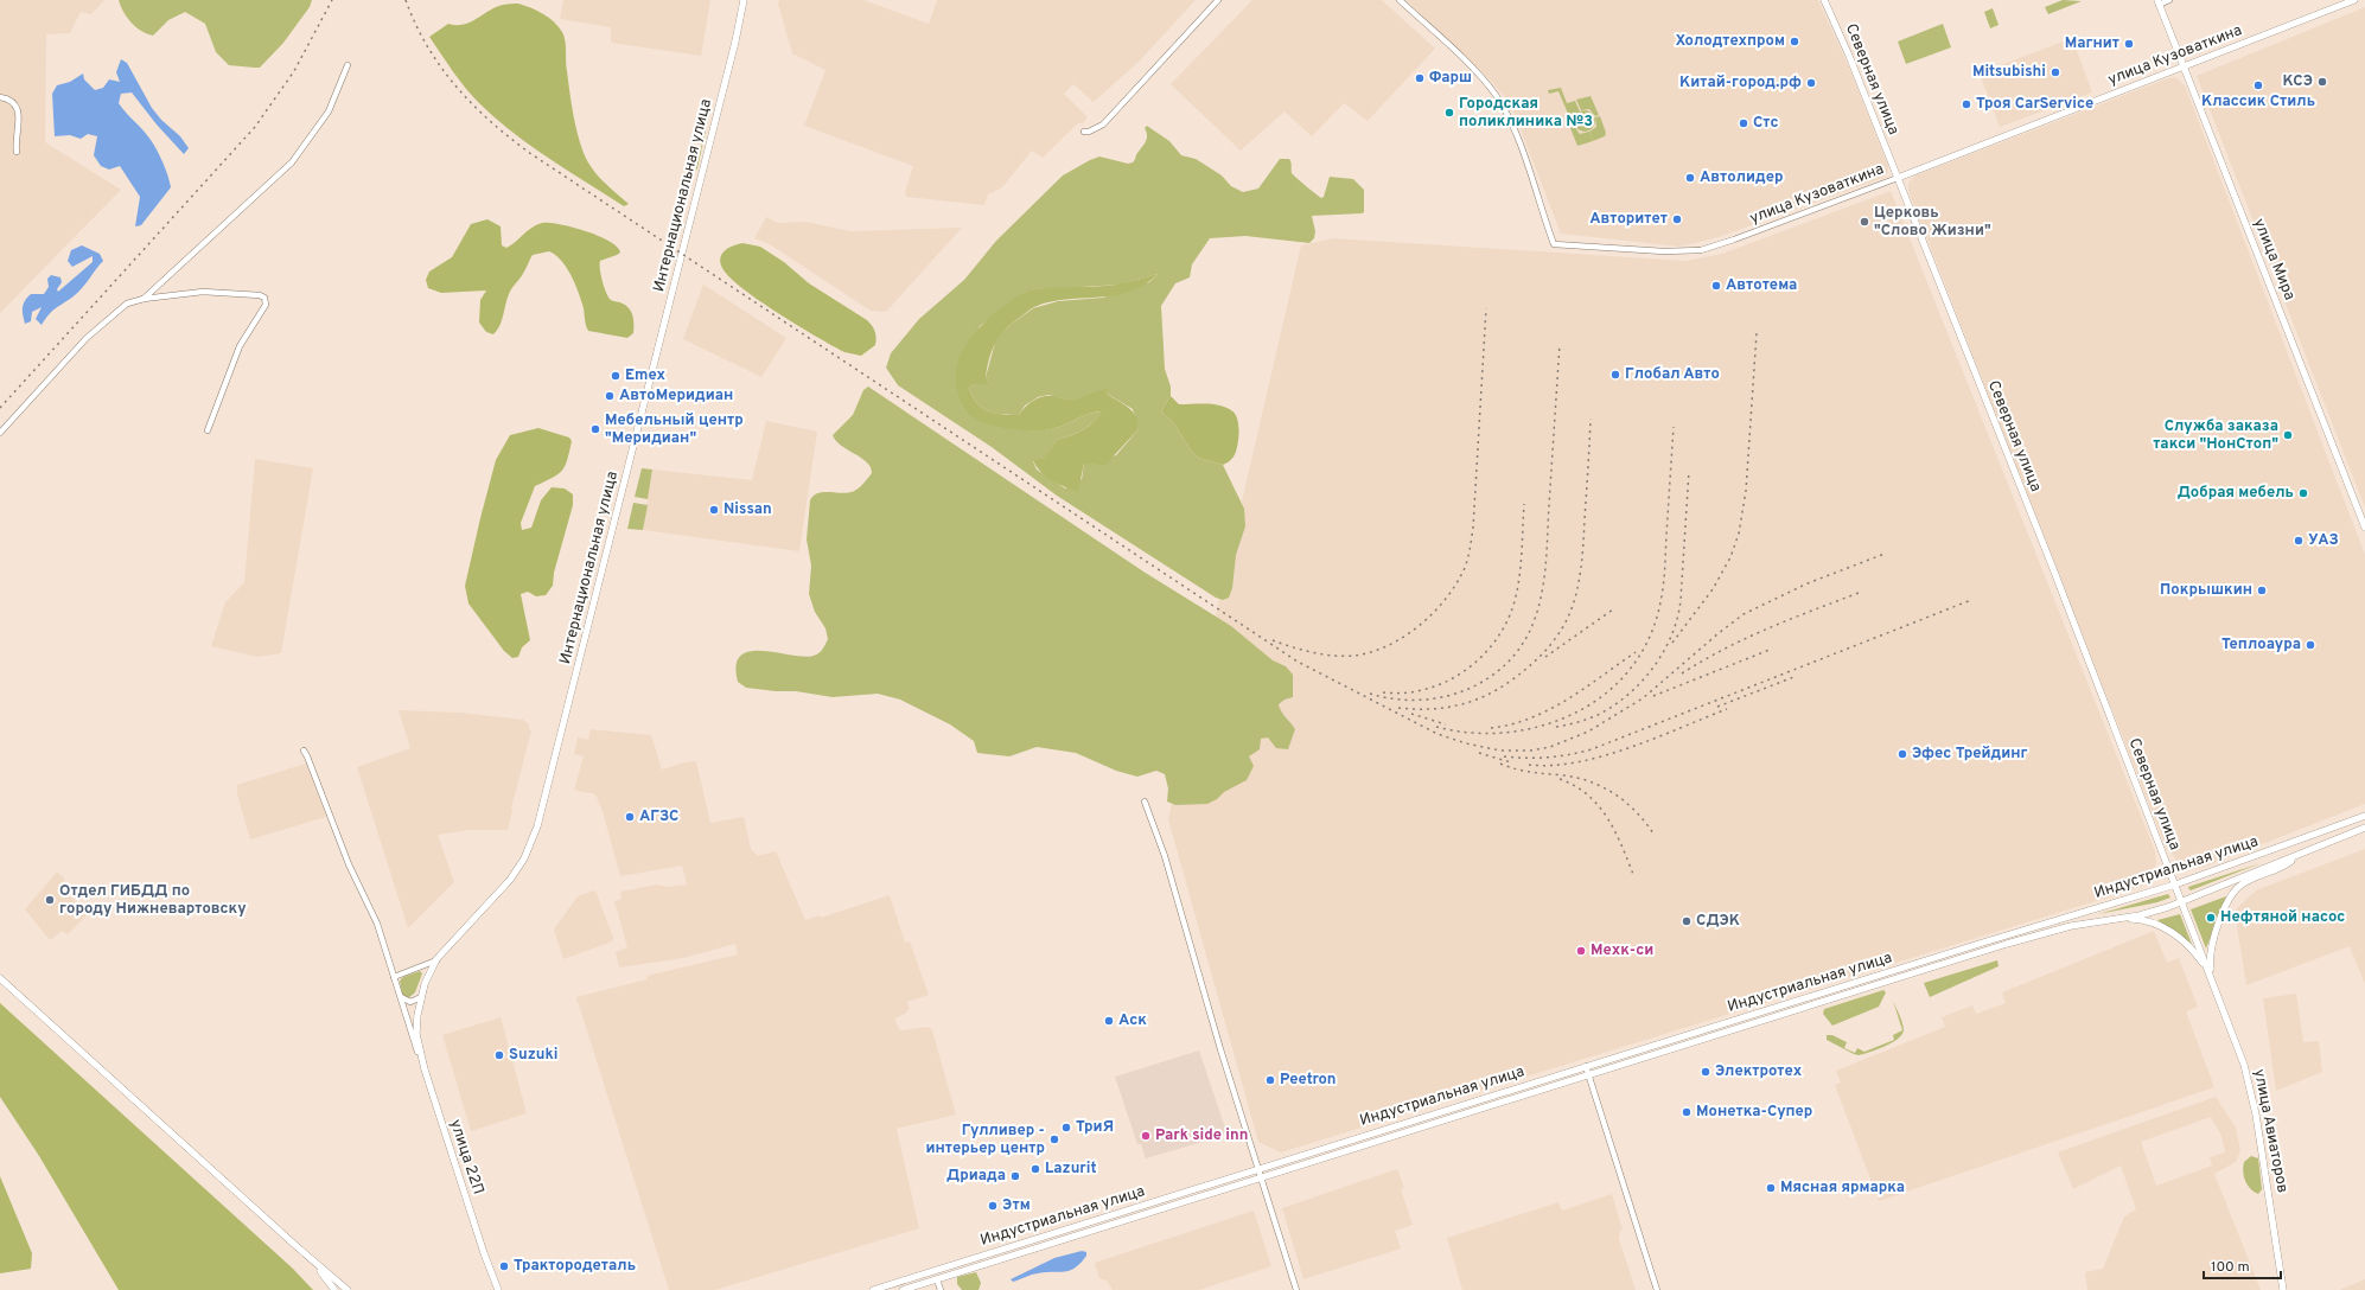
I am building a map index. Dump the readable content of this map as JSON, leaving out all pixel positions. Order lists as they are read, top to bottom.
{
  "streets": {
    "main road": [
      "улица Кузоваткина",
      "Северная улица",
      "Интернациональная улица",
      "улица Мира",
      "Индустриальная улица",
      "улица Авиаторов",
      "улица 22П"
    ]
  },
  "crossings": [
    ["улица Кузоваткина", "Северная улица"],
    ["улица Кузоваткина", "улица Мира"],
    ["Северная улица", "Индустриальная улица"],
    ["Северная улица", "улица Авиаторов"],
    ["Интернациональная улица", "улица 22П"],
    ["Индустриальная улица", "улица Авиаторов"]
  ],
  "places": [
    "Холодтехпром",
    "Магнит",
    "Mitsubishi",
    "Фарш",
    "КСЭ",
    "Китай-город.рф",
    "Классик Стиль",
    "Троя CarService",
    "Городская поликлиника №3",
    "Стс",
    "Автолидер",
    "Авторитет",
    "Церковь \"Слово Жизни\"",
    "Автотема",
    "Глобал Авто",
    "Emex",
    "АвтоМеридиан",
    "Мебельный центр \"Меридиан\"",
    "Служба заказа такси \"НонСтоп\"",
    "Добрая мебель",
    "Nissan",
    "УАЗ",
    "Покрышкин",
    "Теплоаура",
    "Эфес Трейдинг",
    "АГЗС",
    "Отдел ГИБДД по городу Нижневартовску",
    "Нефтяной насос",
    "СДЭК",
    "Мехк-си",
    "Аск",
    "Suzuki",
    "Электротех",
    "Peetron",
    "Монетка-Супер",
    "ТриЯ",
    "Park side inn",
    "Гулливер - интерьер центр",
    "Lazurit",
    "Дриада",
    "Мясная ярмарка",
    "Этм",
    "Трактородеталь"
  ],
  "scale_bar": "100 m"
}
